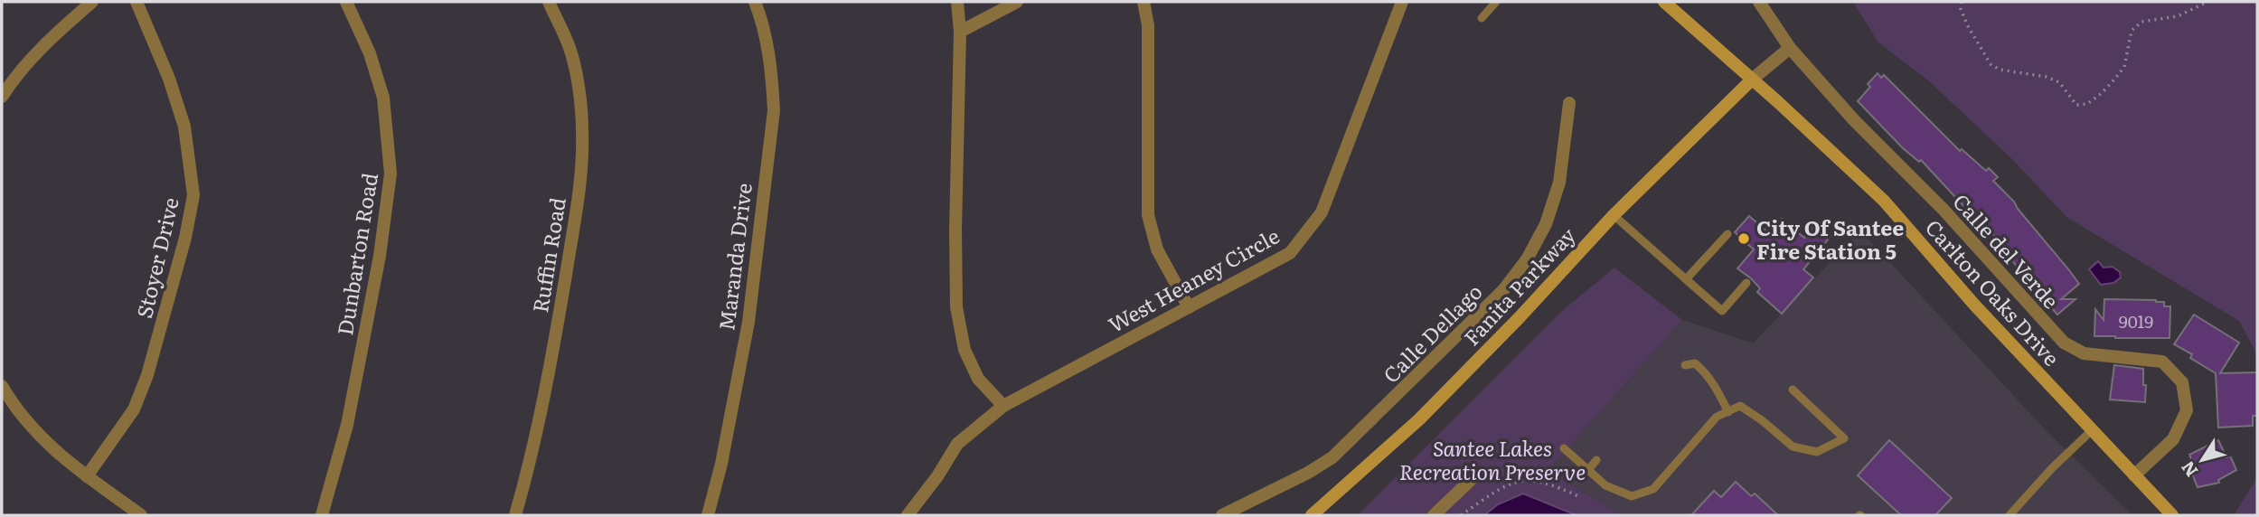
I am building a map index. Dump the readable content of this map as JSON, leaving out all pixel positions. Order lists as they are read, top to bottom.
{
  "streets": {
    "main road": ["Fanita Parkway", "Carlton Oaks Drive"],
    "street": [
      "Calle del Verde",
      "Dunbarton Road",
      "Ruffin Road",
      "Maranda Drive",
      "Stoyer Drive",
      "West Heaney Circle",
      "Calle Dellago"
    ]
  },
  "crossings": [
    ["Calle del Verde", "Carlton Oaks Drive"],
    ["Fanita Parkway", "Carlton Oaks Drive"]
  ],
  "parks": ["Santee Lakes Recreation Preserve"],
  "places": ["City Of Santee Fire Station 5"],
  "house_numbers": ["9019"],
  "north": "bottom left"
}
